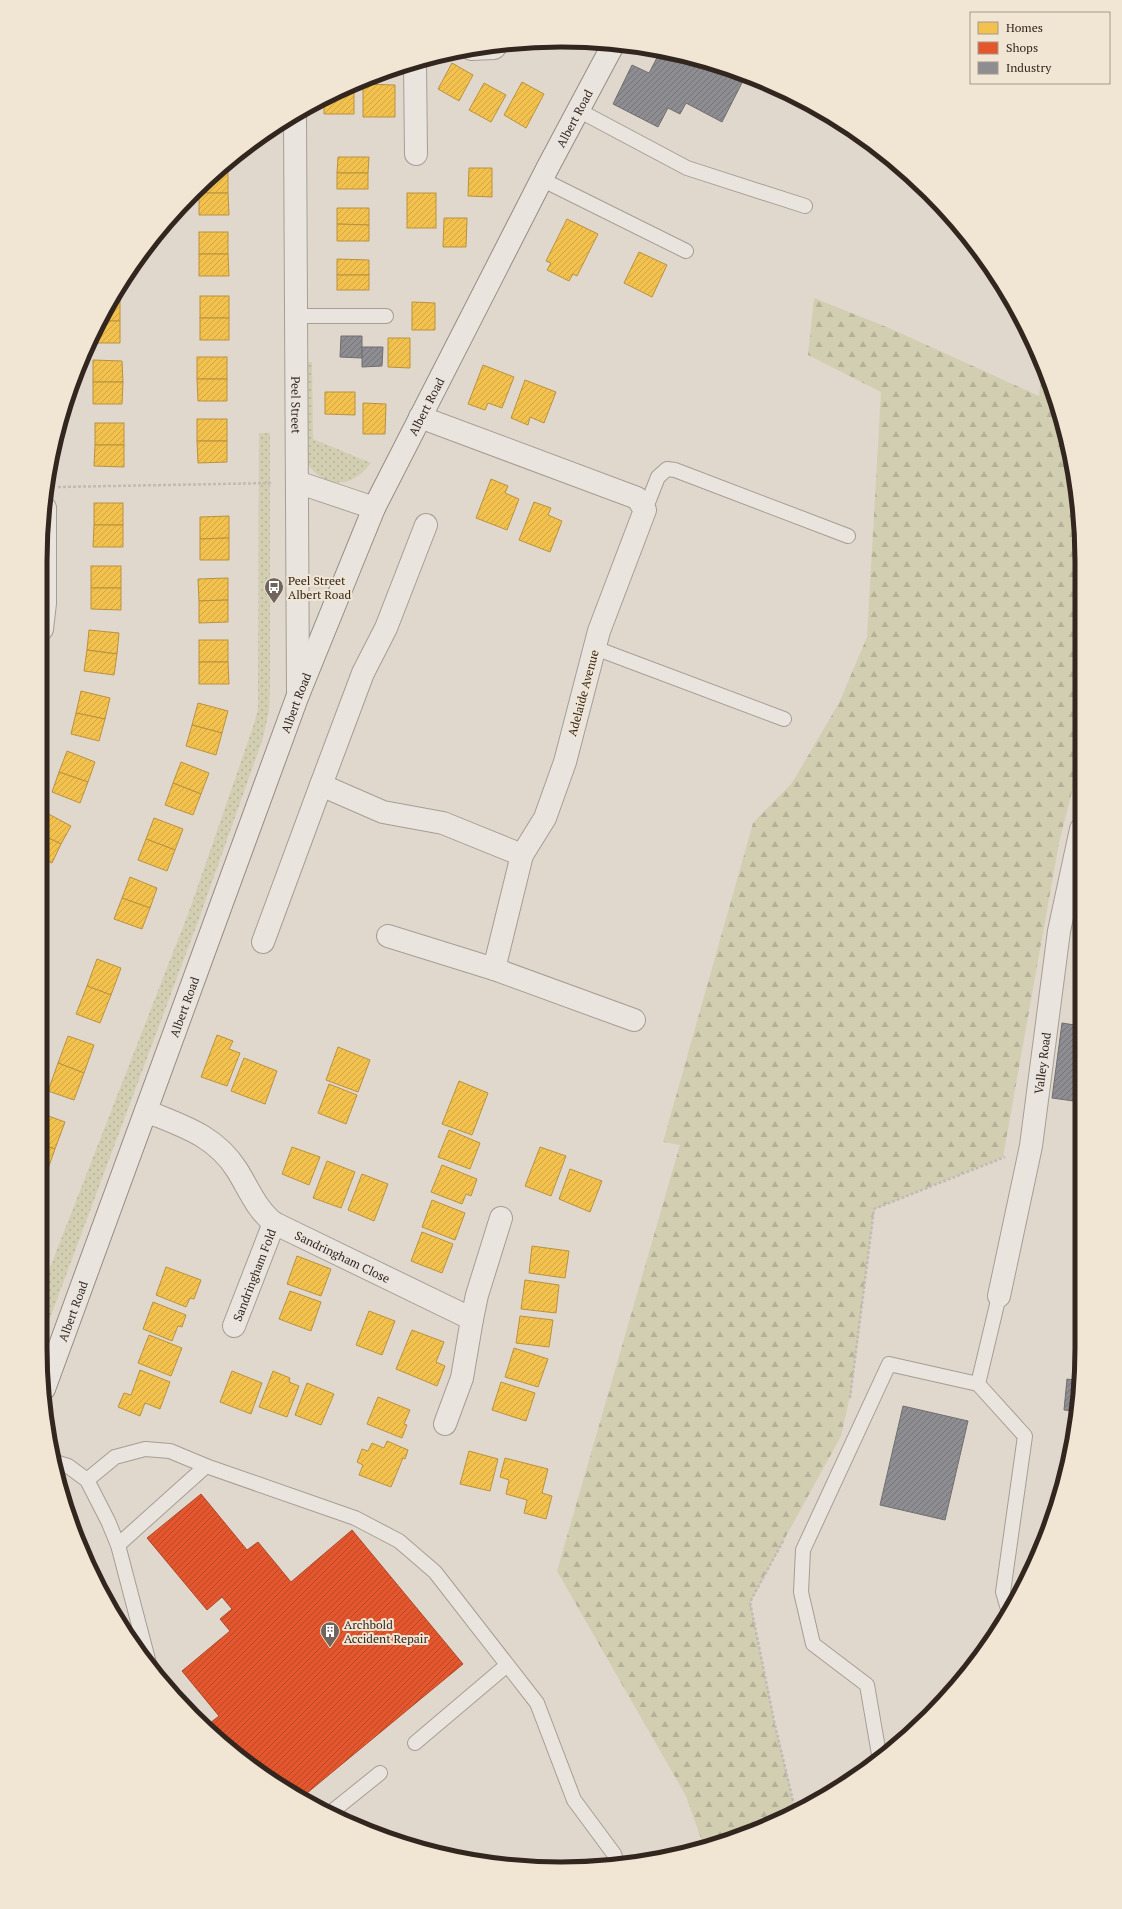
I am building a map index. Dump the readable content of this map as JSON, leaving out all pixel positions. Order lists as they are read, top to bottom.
{
  "streets": {
    "street": [
      "Albert Road",
      "Peel Street",
      "Adelaide Avenue",
      "Valley Road",
      "Sandringham Close",
      "Sandringham Fold"
    ]
  },
  "crossings": [
    ["Albert Road", "Peel Street"],
    ["Albert Road", "Sandringham Close"],
    ["Sandringham Close", "Sandringham Fold"]
  ],
  "places": {
    "bus stop": ["Peel Street Albert Road"],
    "building": ["Archbold Accident Repair"]
  },
  "legend": ["Homes", "Shops", "Industry"]
}
